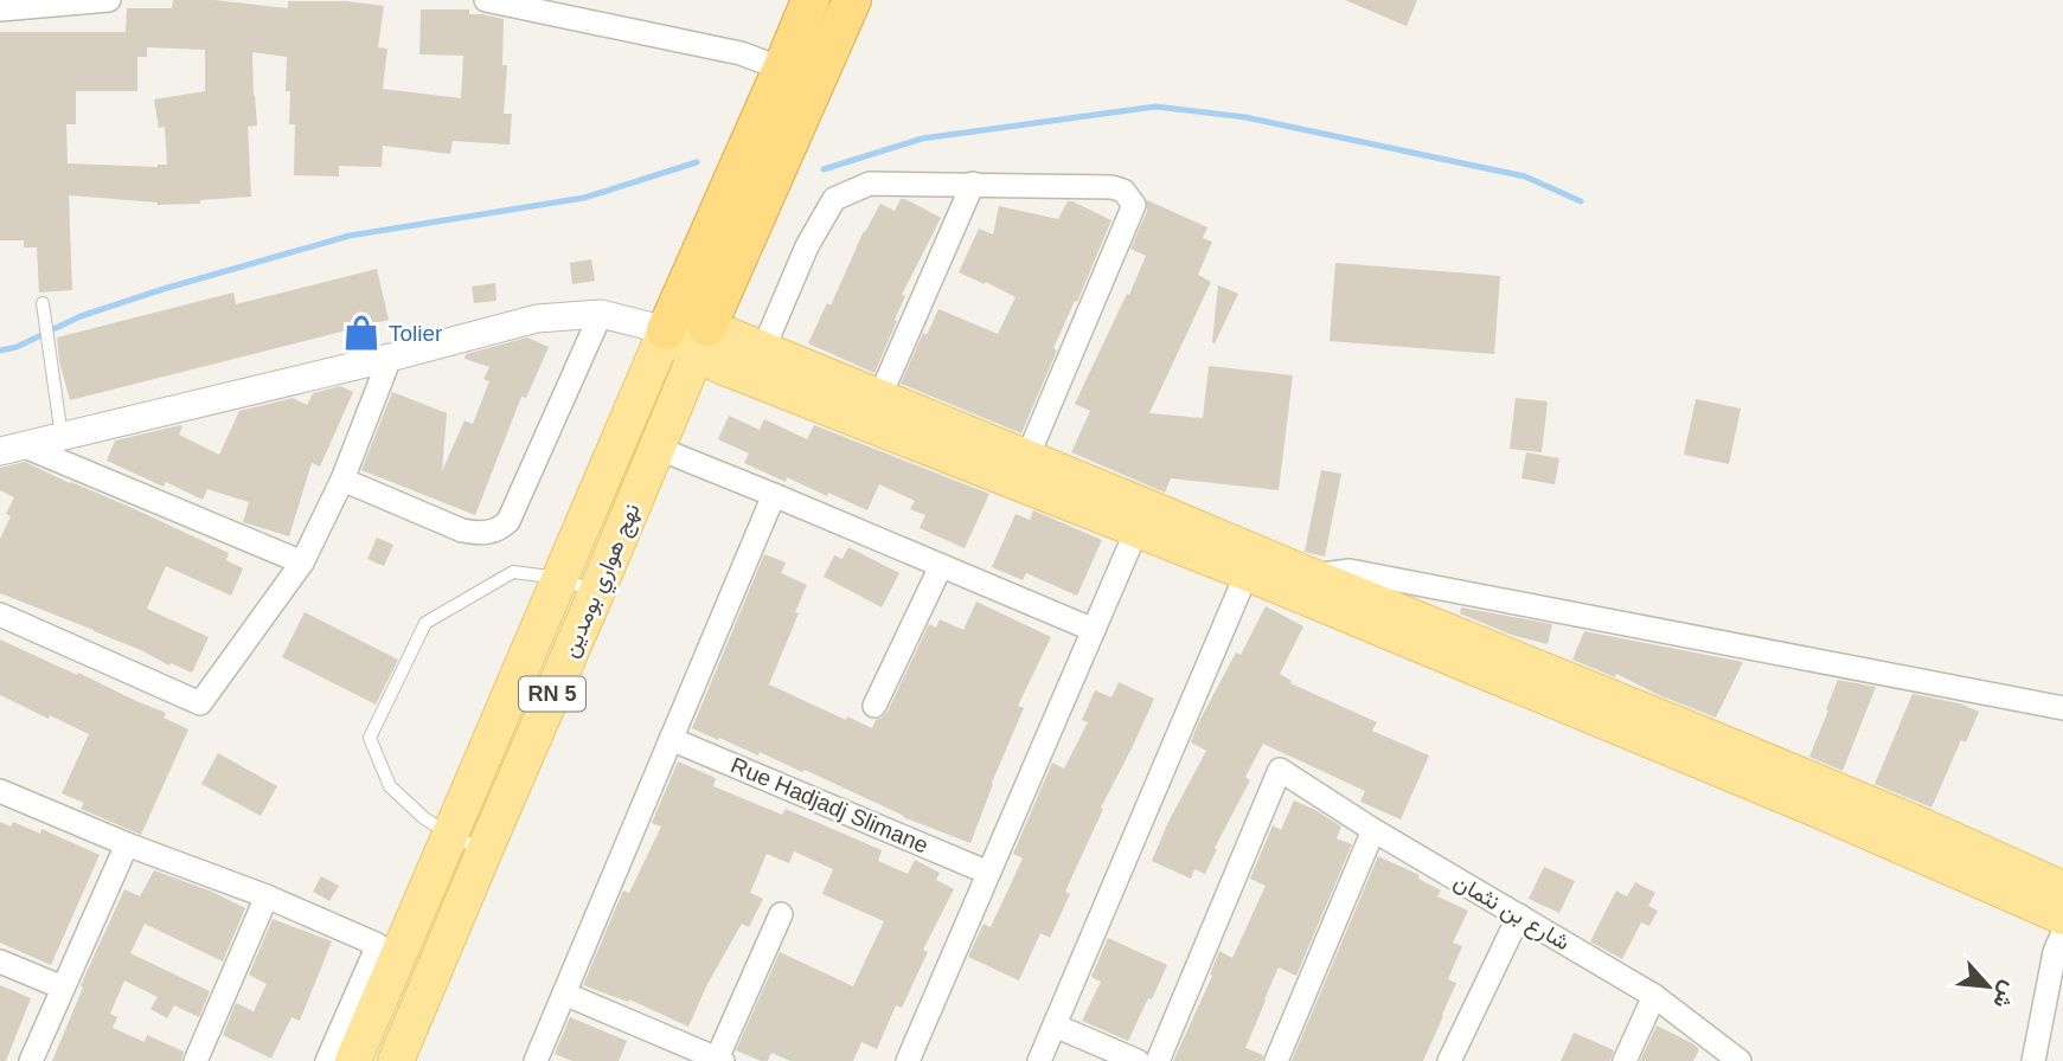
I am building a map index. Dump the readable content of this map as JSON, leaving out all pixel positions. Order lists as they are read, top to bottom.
{
  "streets": {
    "highway": ["RN 5"],
    "main road": ["نهج هواري بومدين"],
    "street": ["Rue Hadjadj Slimane", "شارع بن نثمان"]
  },
  "crossings": [
    ["نهج هواري بومدين", "RN 5"]
  ],
  "places": {
    "shop": ["Tolier"]
  },
  "north": "bottom right"
}
